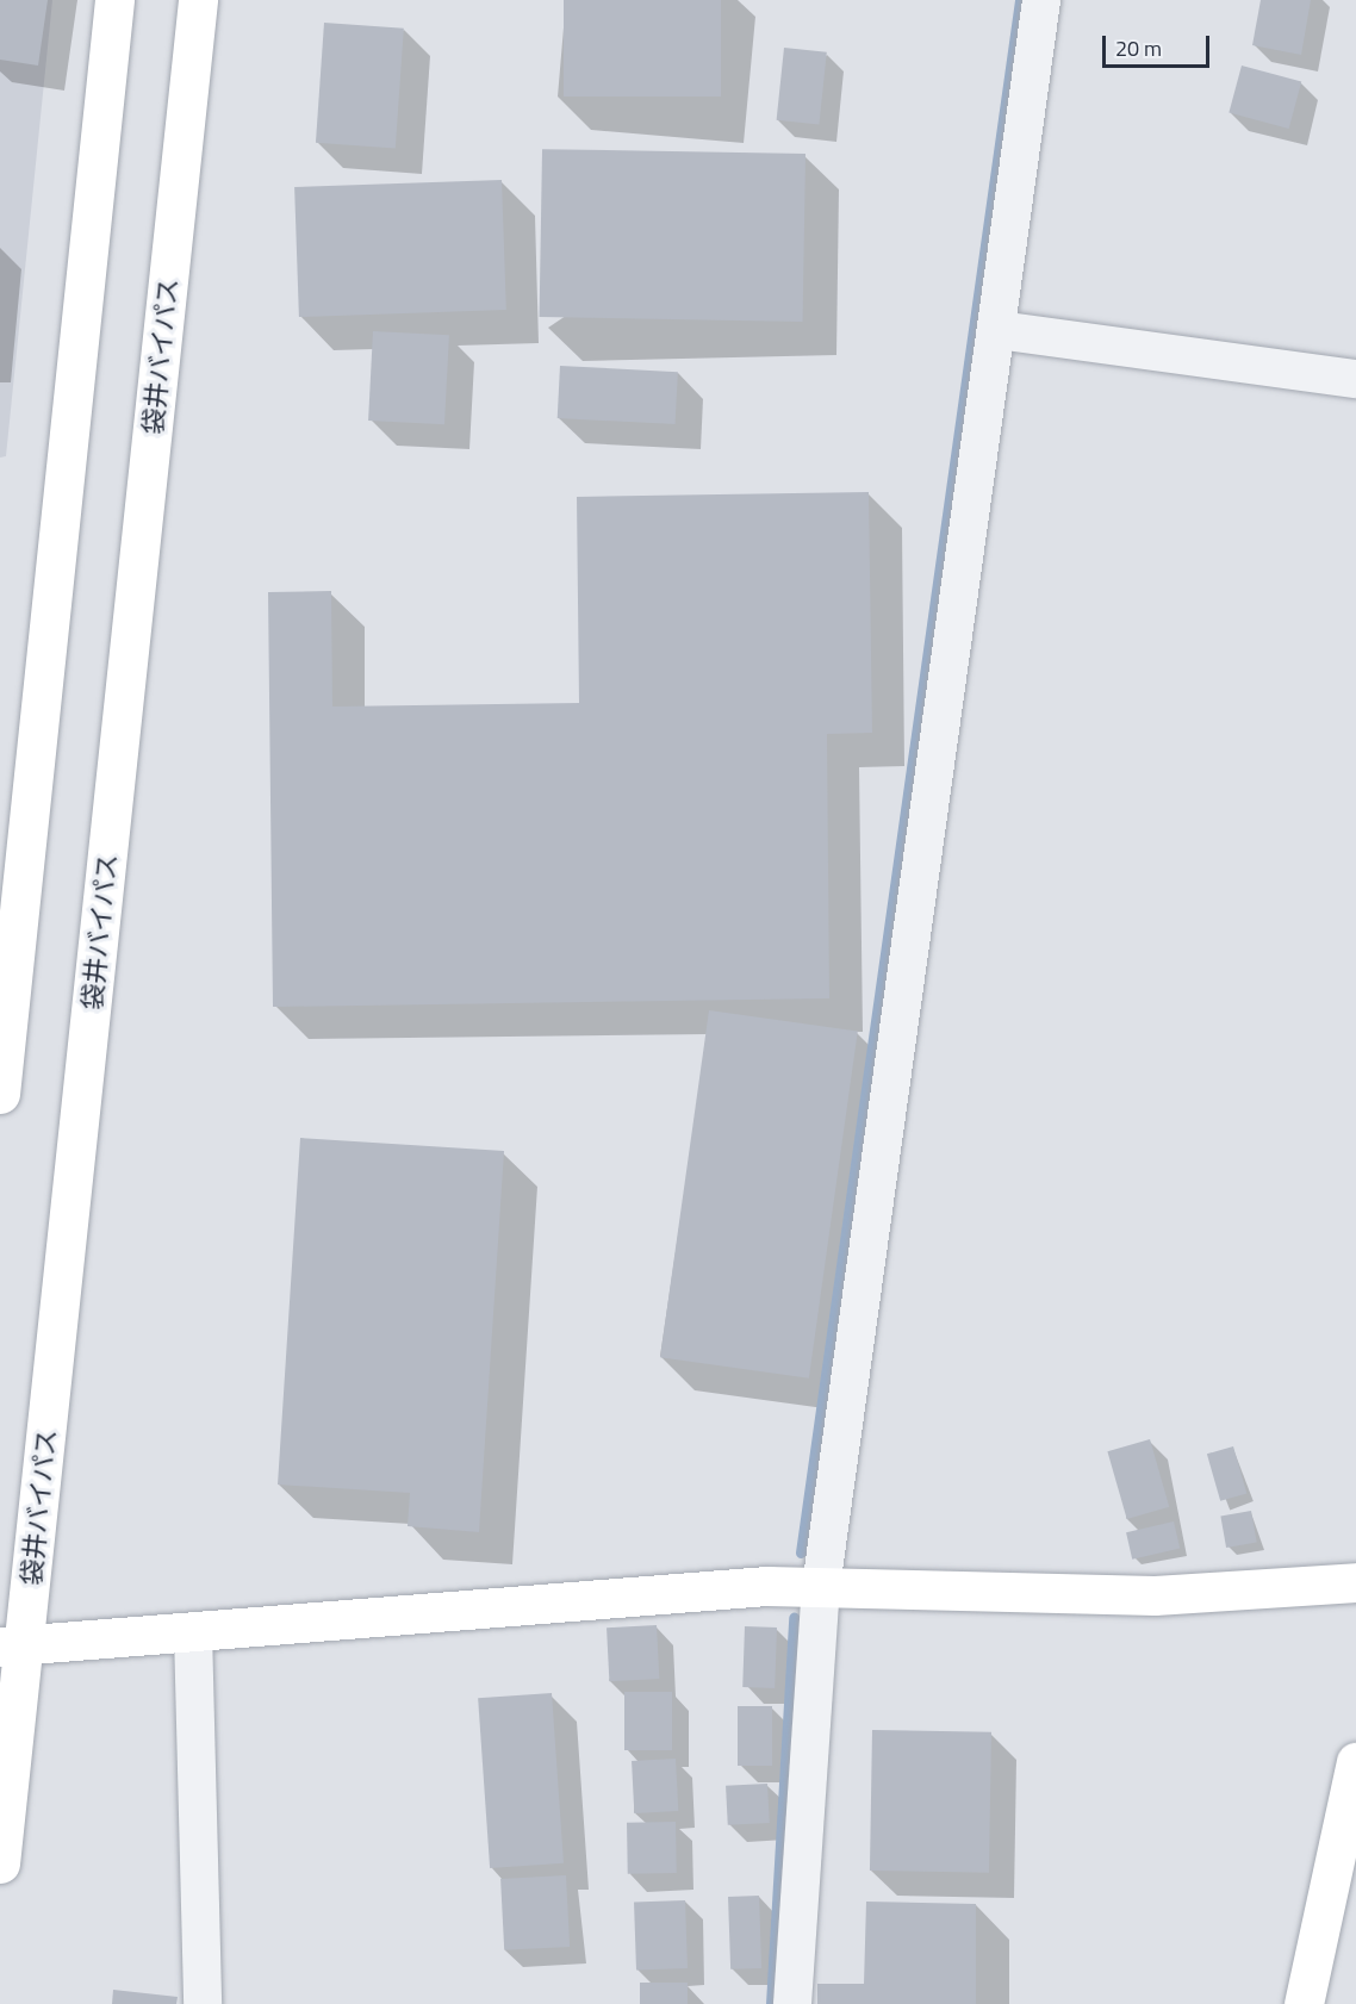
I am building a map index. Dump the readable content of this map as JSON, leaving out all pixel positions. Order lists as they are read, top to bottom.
{
  "streets": {
    "main road": ["袋井バイパス"]
  },
  "scale_bar": "20 m"
}
